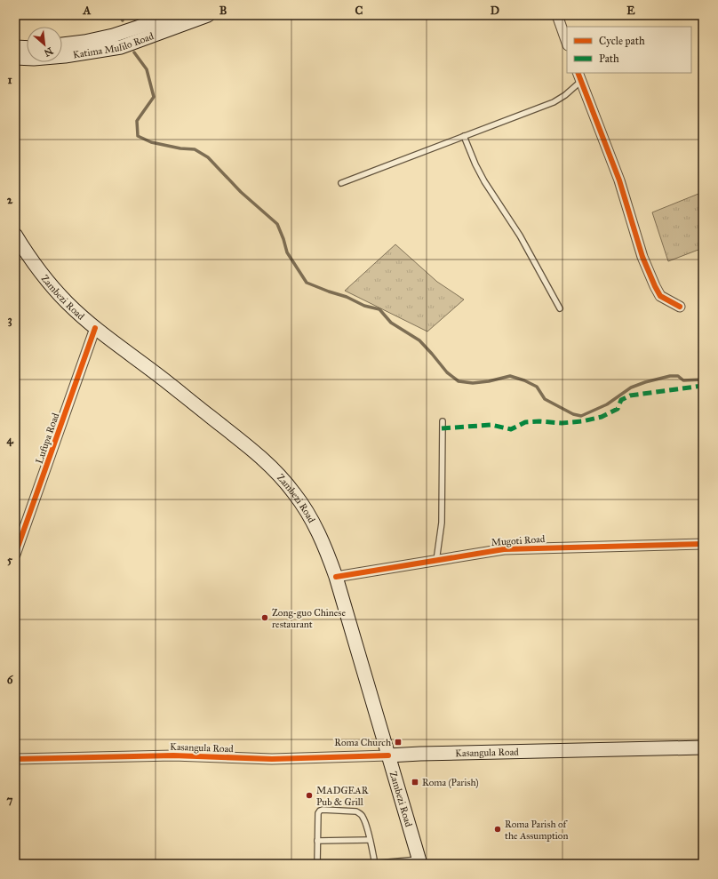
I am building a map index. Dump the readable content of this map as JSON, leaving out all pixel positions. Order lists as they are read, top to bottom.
{
  "streets": {
    "main road": ["Katima Mulilo Road", "Zambezi Road", "Kasangula Road"],
    "street": ["Lufupa Road", "Mugoti Road"]
  },
  "crossings": [
    ["Zambezi Road", "Lufupa Road"],
    ["Zambezi Road", "Mugoti Road"],
    ["Zambezi Road", "Kasangula Road"]
  ],
  "places": {
    "other": ["Zong-guo Chinese restaurant", "MADGEAR Pub & Grill", "Roma Parish of the Assumption"],
    "transit": ["Roma Church", "Roma (Parish)"]
  },
  "legend": ["Cycle path", "Path"],
  "north": "bottom right",
  "grid": {
    "columns": [
      "A",
      "B",
      "C",
      "D",
      "E"
    ],
    "rows": [
      "1",
      "2",
      "3",
      "4",
      "5",
      "6",
      "7"
    ]
  }
}
